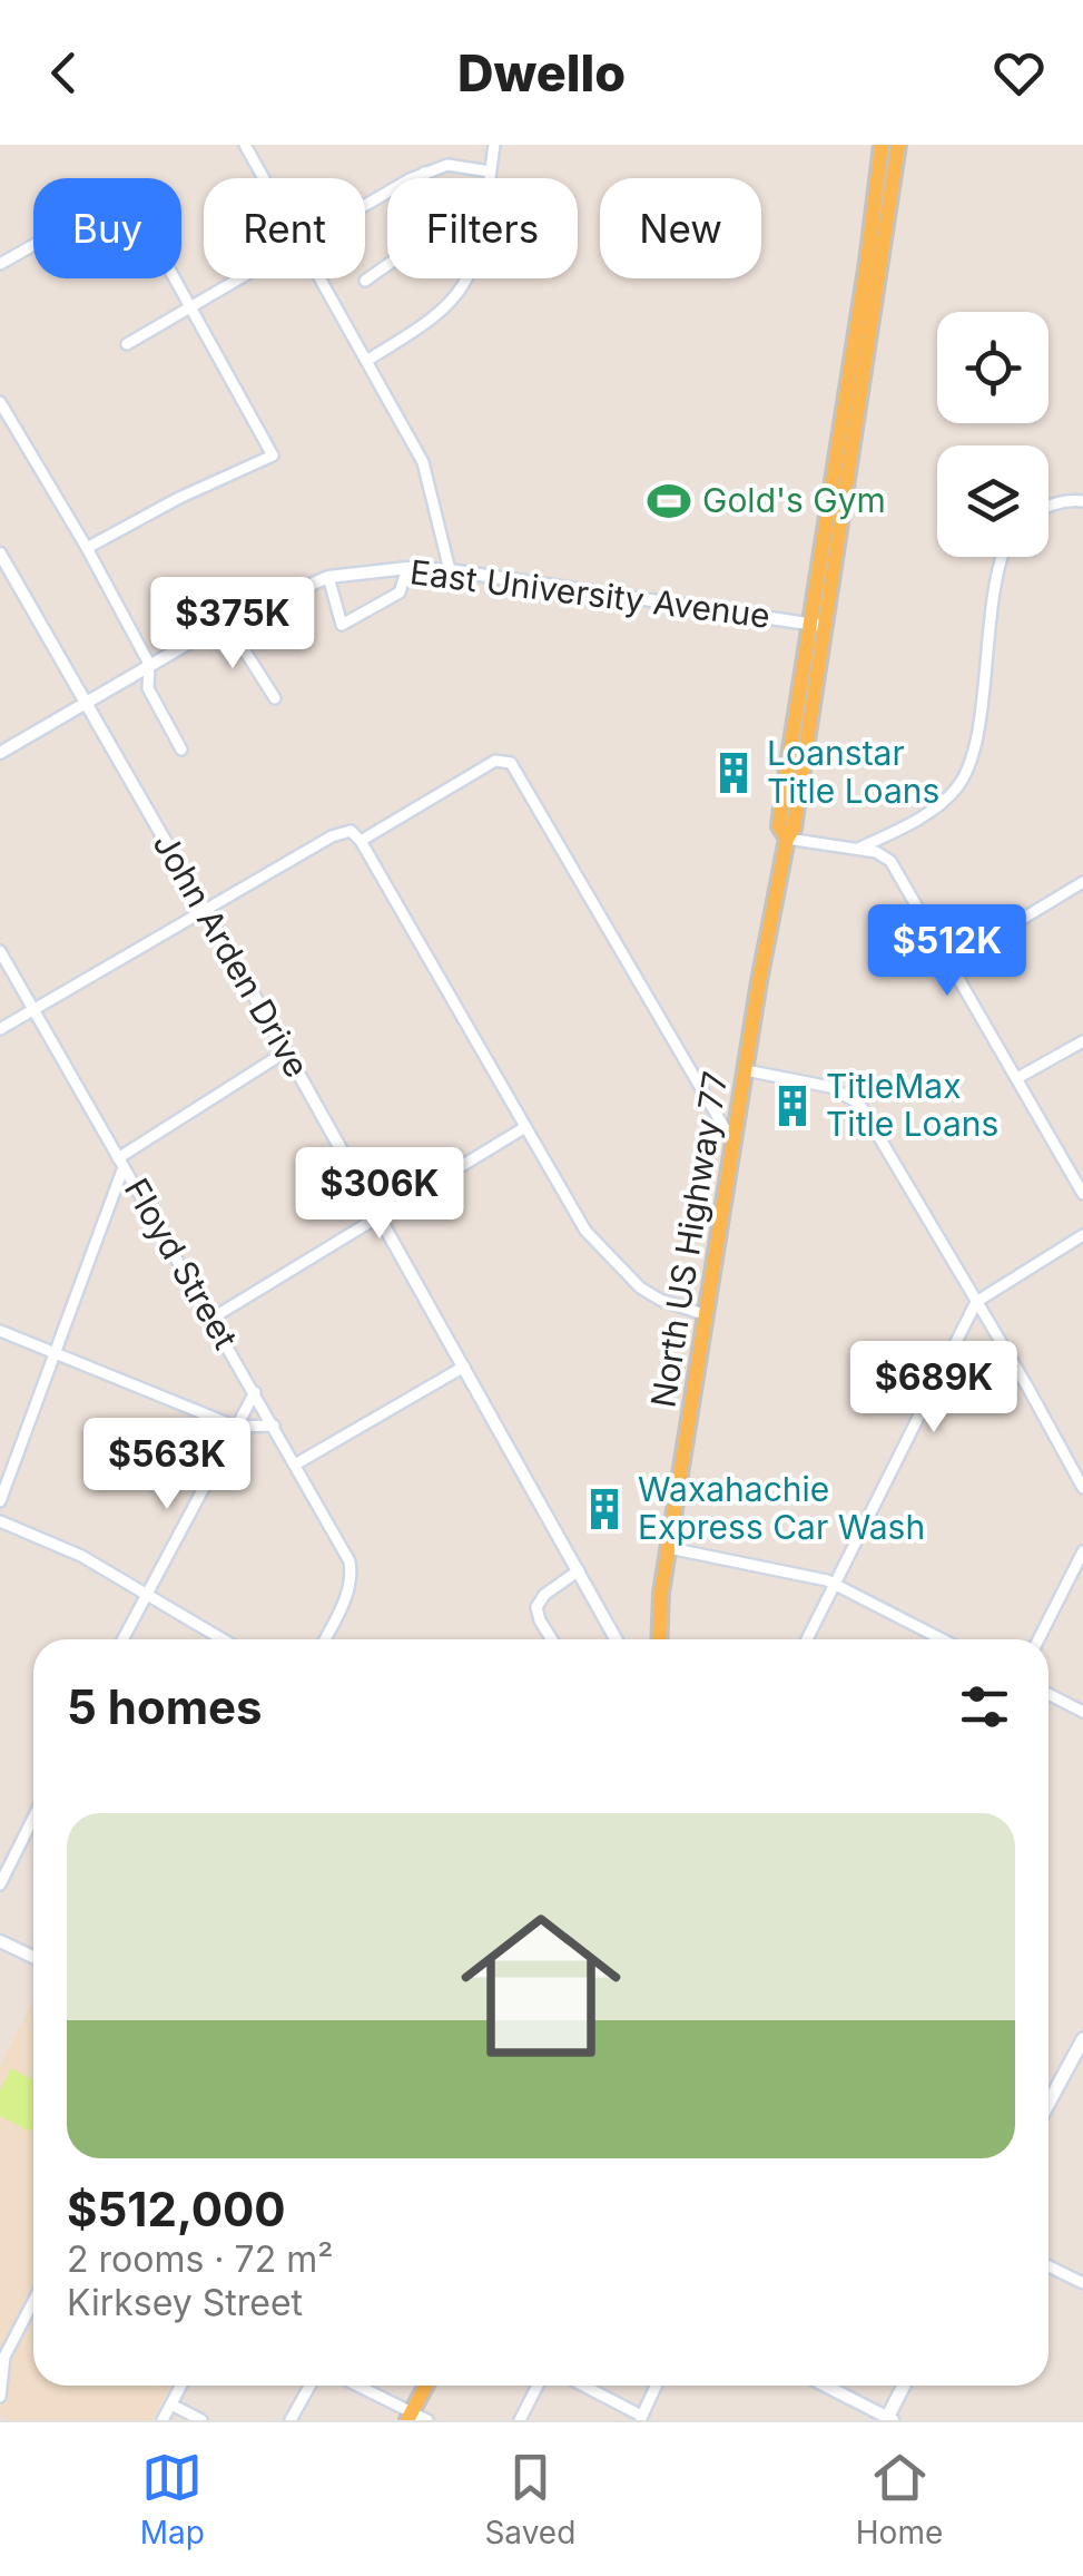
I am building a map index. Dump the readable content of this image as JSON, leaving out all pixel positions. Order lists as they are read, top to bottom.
{
  "streets": {
    "main road": ["North US Highway 77"],
    "street": ["East University Avenue", "John Arden Drive", "Floyd Street"]
  },
  "crossings": [
    ["East University Avenue", "John Arden Drive"],
    ["East University Avenue", "North US Highway 77"]
  ],
  "places": {
    "sports": ["Gold's Gym"],
    "building": ["Loanstar Title Loans", "TitleMax Title Loans", "Waxahachie Express Car Wash"]
  },
  "page": {
    "header": "Dwello",
    "chip": [
      "Buy",
      "Rent",
      "Filters",
      "New"
    ],
    "price": [
      "$375K",
      "$512K",
      "$306K",
      "$689K",
      "$563K"
    ],
    "heading": "5 homes",
    "list": [
      {
        "name": "$512,000",
        "note": "2 rooms · 72 m² · Kirksey Street"
      }
    ],
    "tabs": ["Map", "Saved", "Home"]
  }
}
